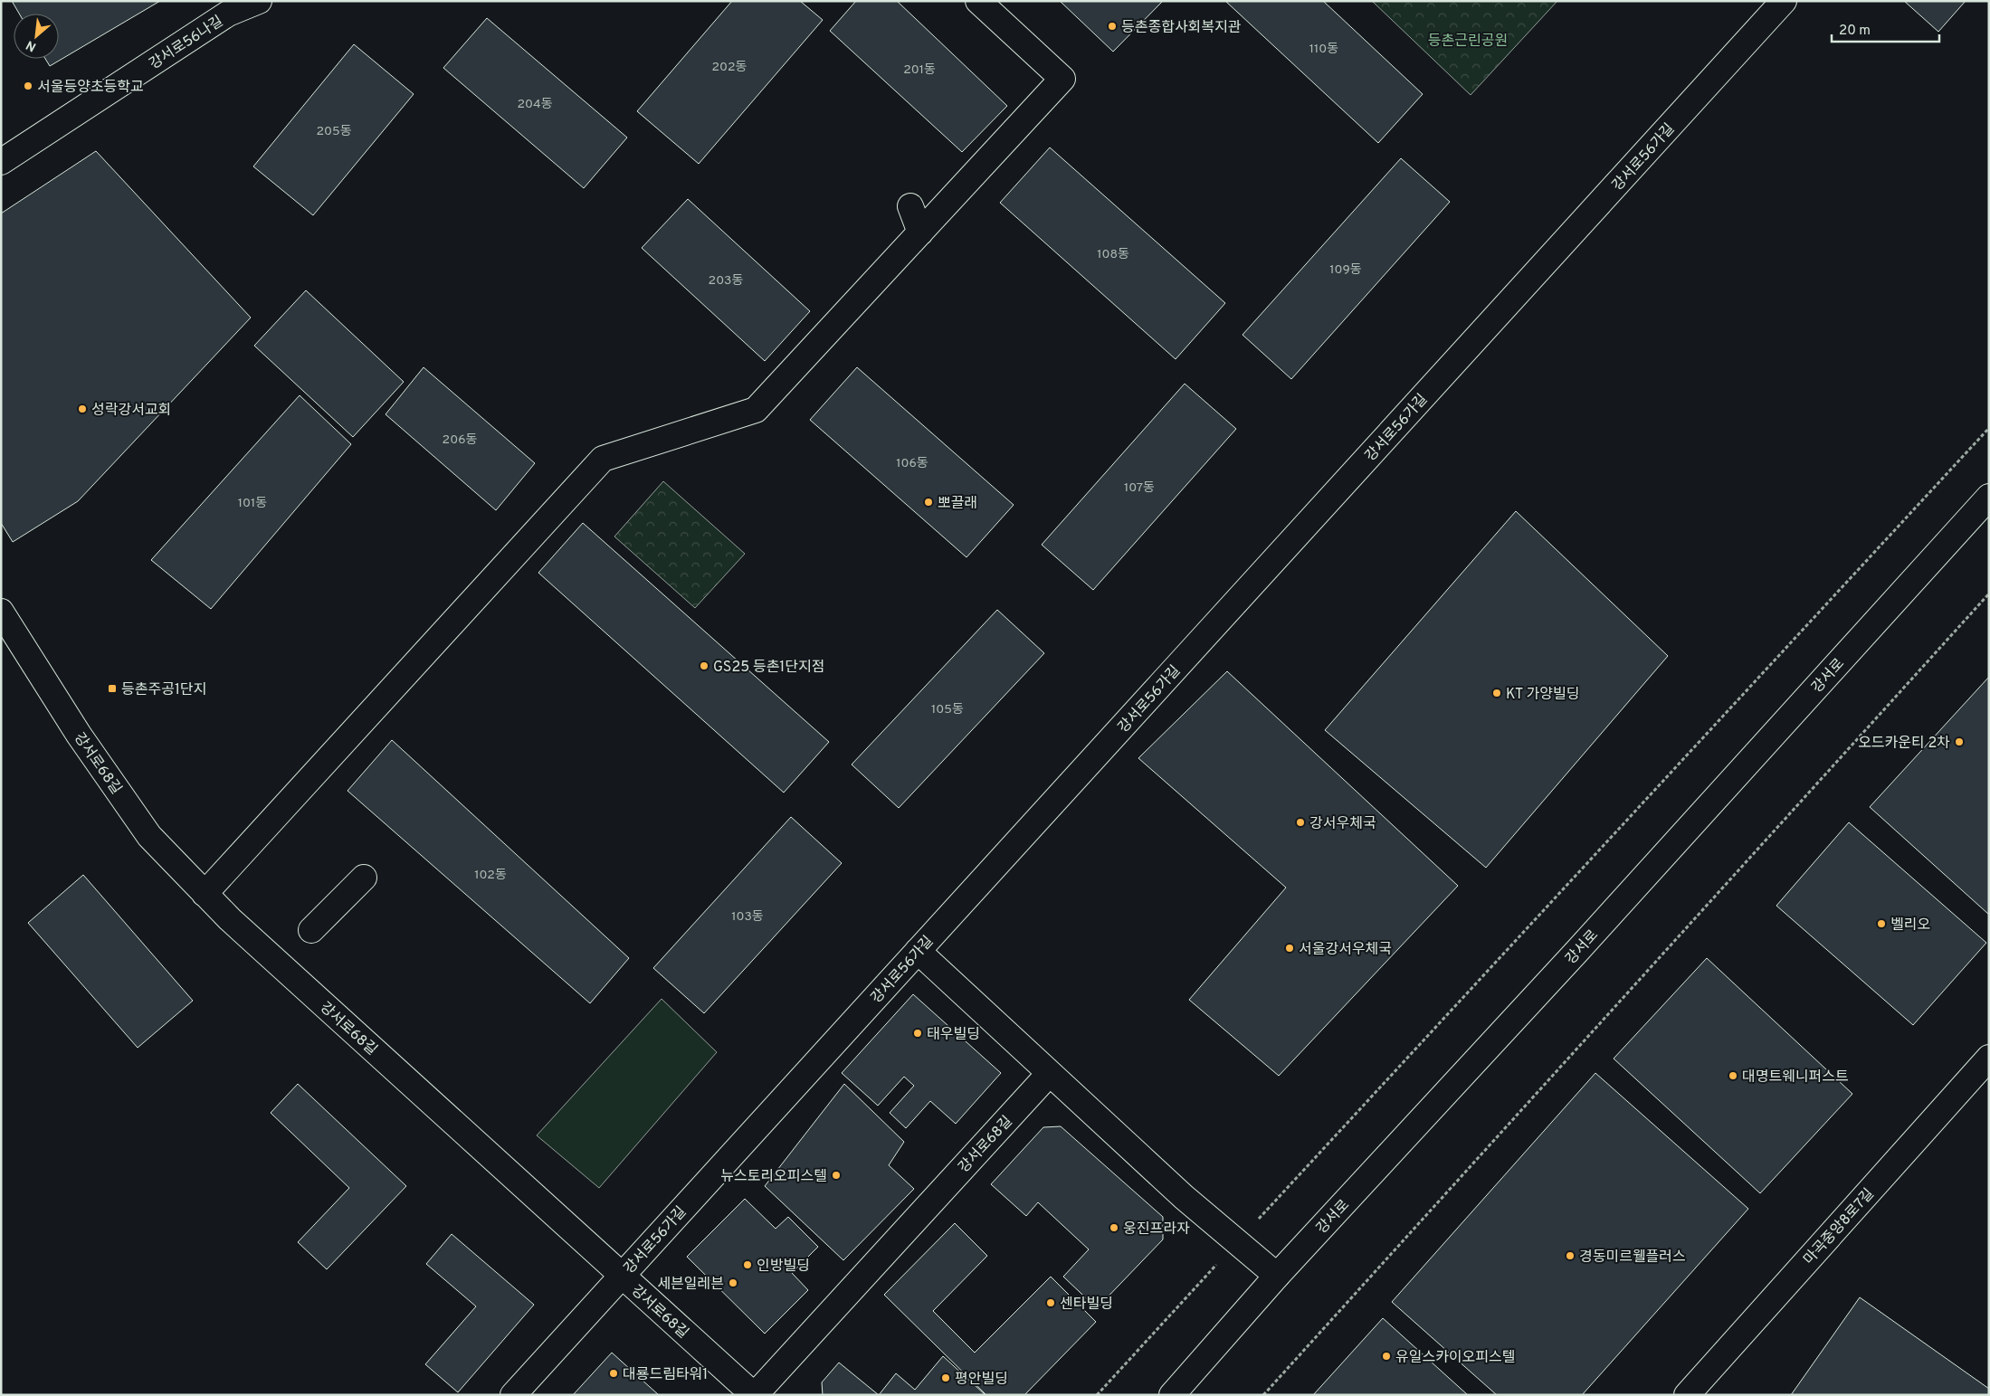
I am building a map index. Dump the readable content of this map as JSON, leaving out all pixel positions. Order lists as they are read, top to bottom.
{
  "streets": {
    "street": [
      "강서로56나길",
      "강서로56가길",
      "강서로",
      "강서로68길",
      "마곡중앙8로7길"
    ]
  },
  "crossings": [
    ["강서로56가길", "강서로68길"]
  ],
  "parks": ["등촌근린공원"],
  "places": {
    "other": [
      "등촌종합사회복지관",
      "서울등양초등학교",
      "성락강서교회",
      "뽀끌래",
      "GS25 등촌1단지점",
      "KT 가양빌딩",
      "오드카운티 2차",
      "강서우체국",
      "벨리오",
      "서울강서우체국",
      "태우빌딩",
      "대명트웨니퍼스트",
      "뉴스토리오피스텔",
      "웅진프라자",
      "경동미르웰플러스",
      "인방빌딩",
      "세븐일레븐",
      "센타빌딩",
      "유일스카이오피스텔",
      "대룡드림타워1",
      "평안빌딩"
    ],
    "transit": ["등촌주공1단지"]
  },
  "house_numbers": [
    "110동",
    "202동",
    "201동",
    "204동",
    "205동",
    "108동",
    "109동",
    "203동",
    "206동",
    "106동",
    "107동",
    "101동",
    "105동",
    "102동",
    "103동"
  ],
  "scale_bar": "20 m",
  "north": "bottom left"
}
